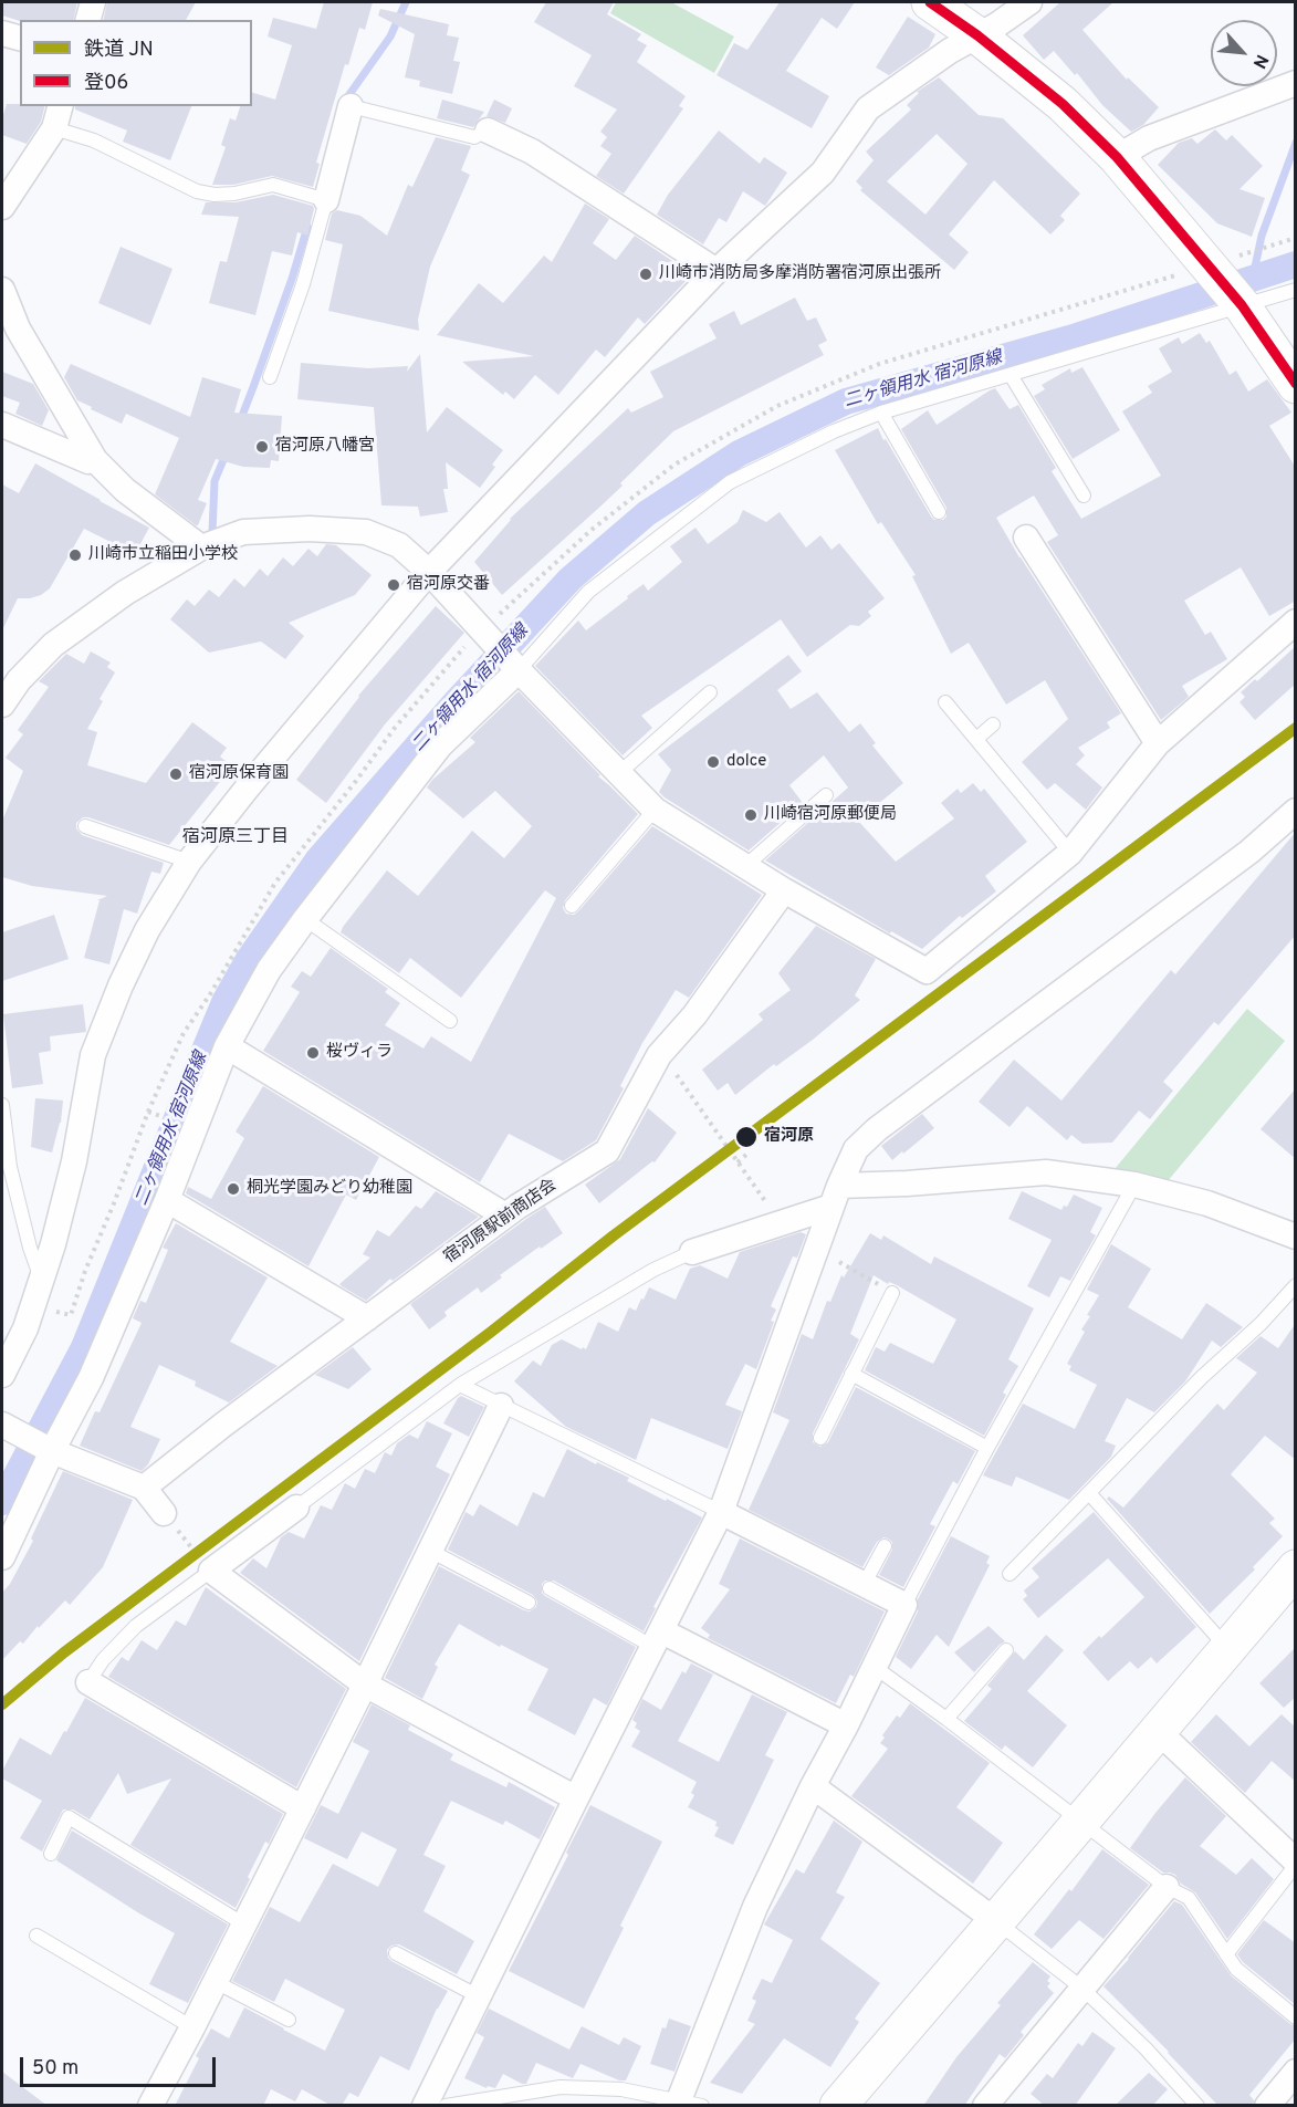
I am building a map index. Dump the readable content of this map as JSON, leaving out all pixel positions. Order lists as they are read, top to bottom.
{
  "streets": {
    "street": ["宿河原駅前商店会"]
  },
  "districts": ["宿河原三丁目"],
  "water": ["二ヶ領用水 宿河原線"],
  "places": [
    "川崎市消防局多摩消防署宿河原出張所",
    "宿河原八幡宮",
    "川崎市立稲田小学校",
    "宿河原交番",
    "dolce",
    "宿河原保育園",
    "川崎宿河原郵便局",
    "桜ヴィラ",
    "宿河原",
    "桐光学園みどり幼稚園"
  ],
  "lines": ["transit line 登06", "rail line JN"],
  "legend": ["鉄道 JN", "登06"],
  "scale_bar": "50 m",
  "north": "bottom right"
}
